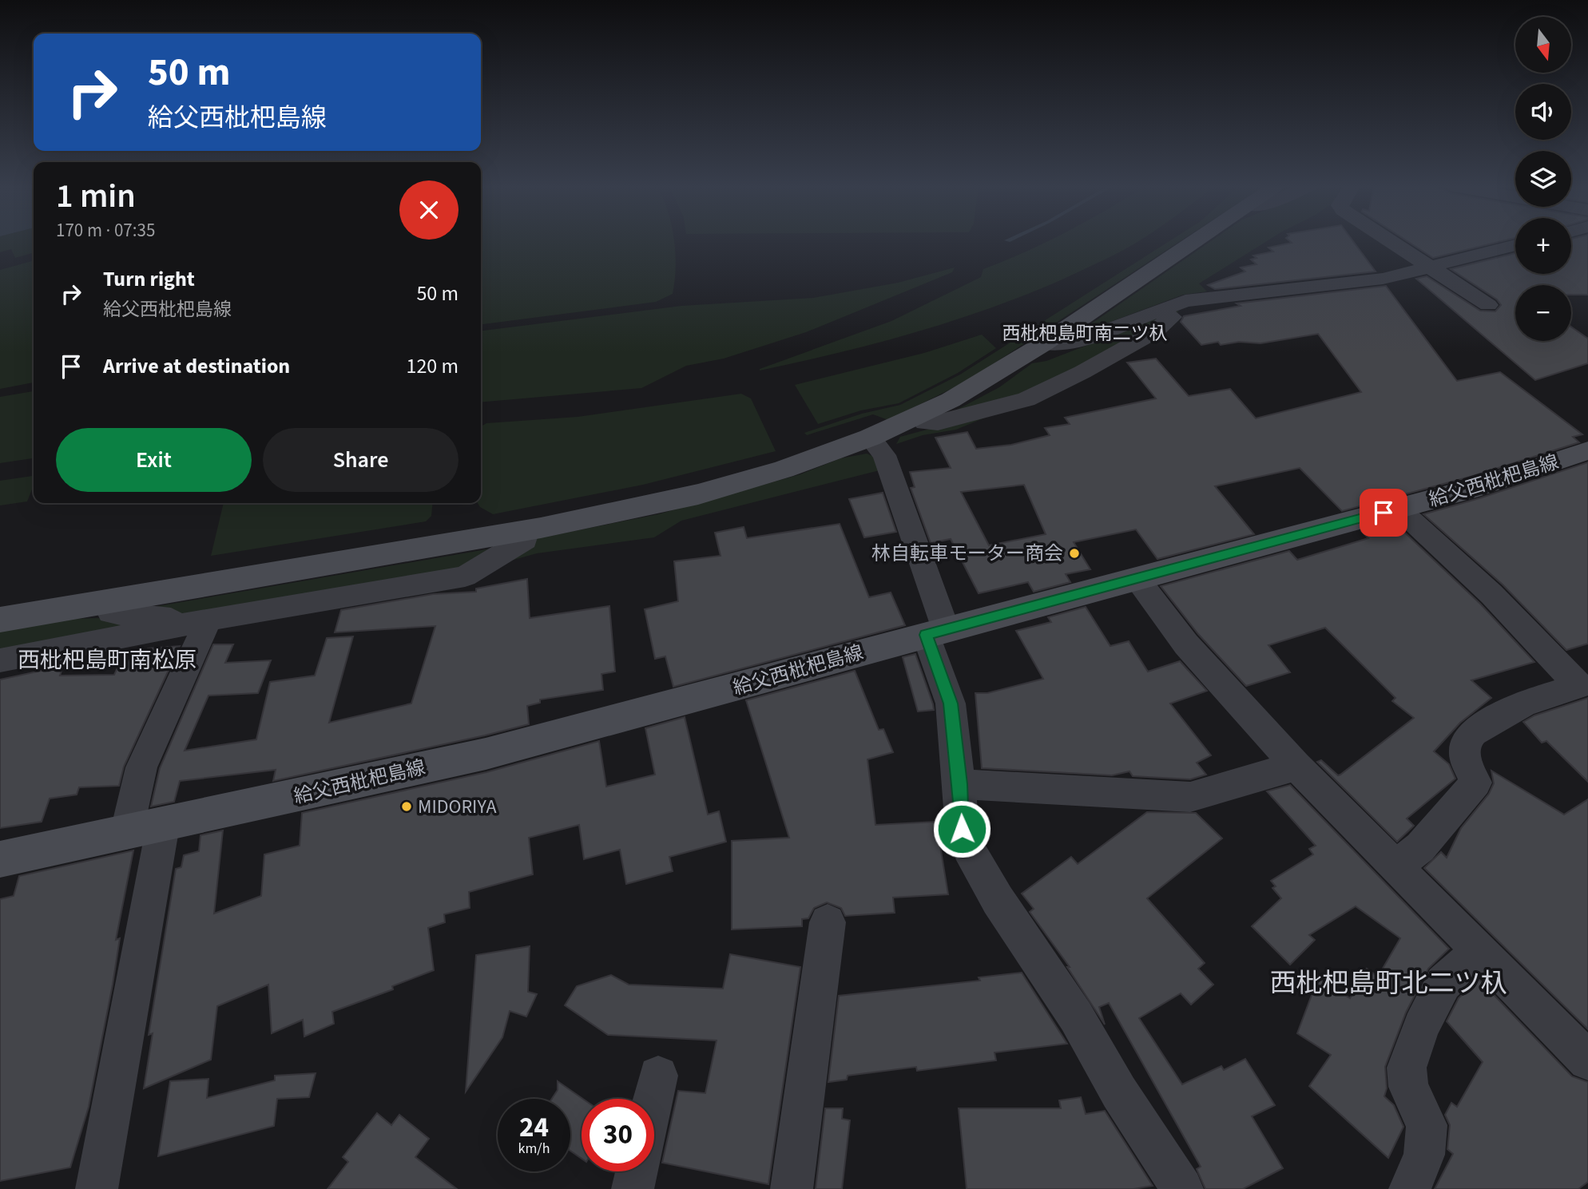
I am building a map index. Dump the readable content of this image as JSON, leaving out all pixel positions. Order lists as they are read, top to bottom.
{
  "streets": {
    "street": ["給父西枇杷島線"]
  },
  "districts": ["西枇杷島町南二ツ杁", "西枇杷島町南松原", "西枇杷島町北二ツ杁"],
  "places": ["林自転車モーター商会", "MIDORIYA"],
  "north": "bottom",
  "page": {
    "map_buttons": ["+", "−"],
    "turn": ["50 m", "給父西枇杷島線"],
    "heading": ["1 min", "170 m · 07:35"],
    "list": [
      {
        "name": "Turn right",
        "note": "給父西枇杷島線",
        "value": "50 m"
      },
      {
        "name": "Arrive at destination",
        "value": "120 m"
      }
    ],
    "buttons": ["Exit", "Share"],
    "speed": "24 km/h",
    "limit": "30"
  }
}
